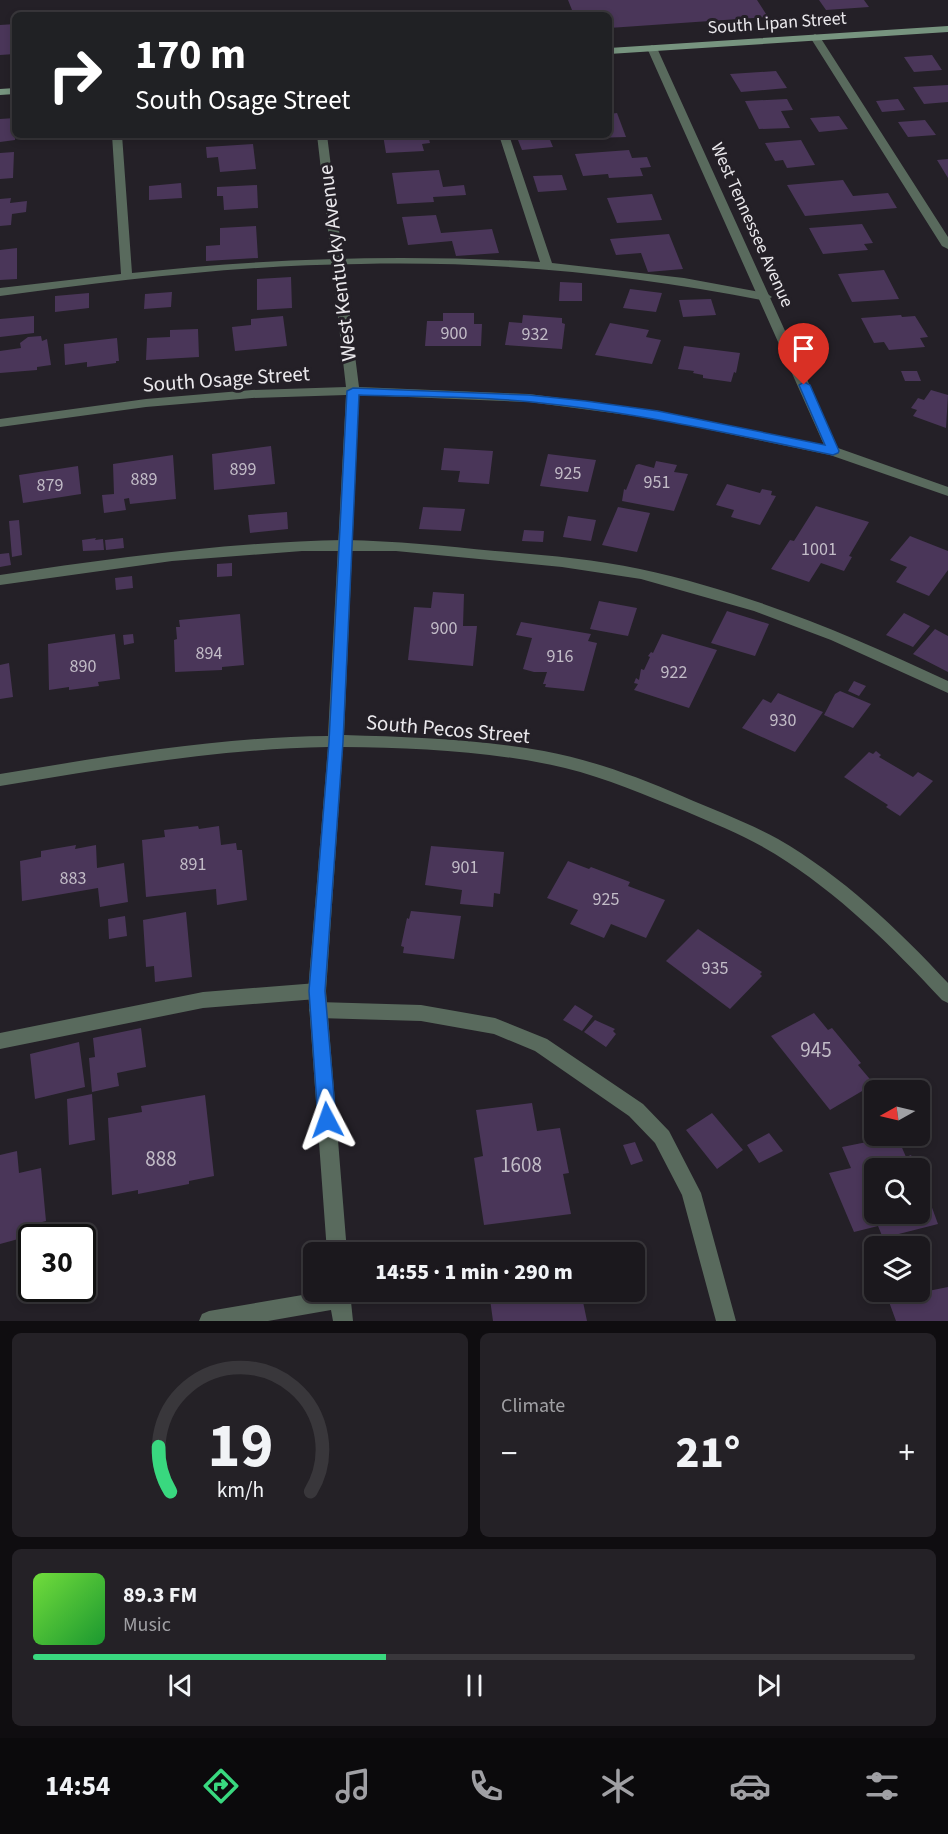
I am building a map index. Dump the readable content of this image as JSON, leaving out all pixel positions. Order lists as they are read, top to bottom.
{
  "streets": {
    "street": [
      "South Lipan Street",
      "West Tennessee Avenue",
      "West Kentucky Avenue",
      "South Osage Street",
      "South Pecos Street"
    ]
  },
  "crossings": [
    ["South Lipan Street", "West Tennessee Avenue"],
    ["West Tennessee Avenue", "South Osage Street"],
    ["West Kentucky Avenue", "South Osage Street"],
    ["West Kentucky Avenue", "South Pecos Street"]
  ],
  "house_numbers": [
    "900",
    "932",
    "899",
    "925",
    "889",
    "951",
    "879",
    "1001",
    "900",
    "894",
    "916",
    "890",
    "922",
    "930",
    "891",
    "901",
    "883",
    "925",
    "935",
    "945",
    "888",
    "1608"
  ],
  "north": "left",
  "page": {
    "turn": ["170 m", "South Osage Street"],
    "limit": "30",
    "trip": "14:55 · 1 min · 290 m",
    "tile": "Climate",
    "heat": ["−", "21°", "+"],
    "song": ["89.3 FM", "Music"],
    "tabs": "14:54",
    "gauge": ["19", "km/h"]
  }
}
